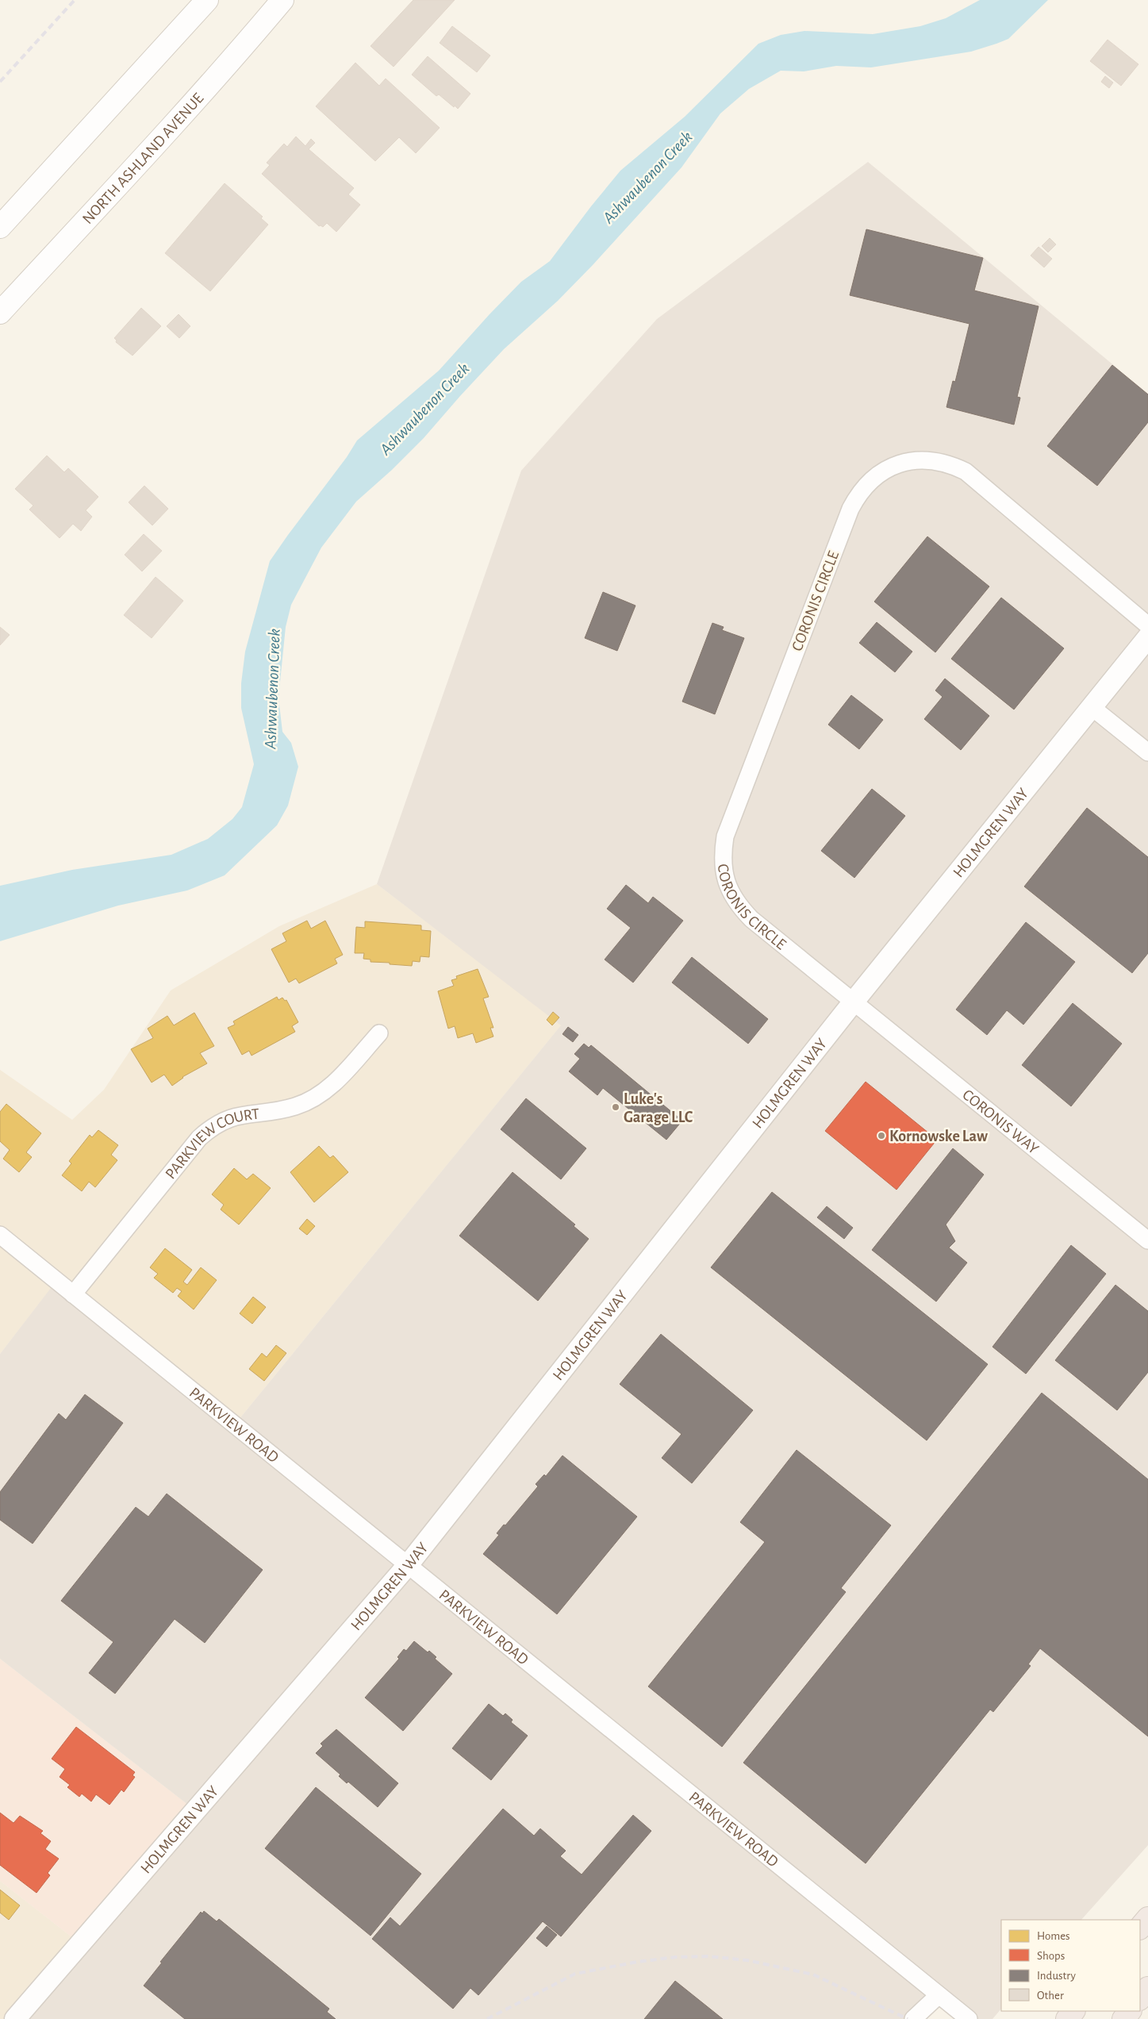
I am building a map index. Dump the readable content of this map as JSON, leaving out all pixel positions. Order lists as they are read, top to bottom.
{
  "streets": {
    "main road": ["NORTH ASHLAND AVENUE"],
    "street": [
      "CORONIS CIRCLE",
      "HOLMGREN WAY",
      "CORONIS WAY",
      "PARKVIEW COURT",
      "PARKVIEW ROAD"
    ]
  },
  "crossings": [
    ["CORONIS CIRCLE", "HOLMGREN WAY"],
    ["CORONIS CIRCLE", "CORONIS WAY"],
    ["HOLMGREN WAY", "CORONIS WAY"],
    ["HOLMGREN WAY", "PARKVIEW ROAD"],
    ["PARKVIEW COURT", "PARKVIEW ROAD"]
  ],
  "water": ["Ashwaubenon Creek"],
  "places": ["Luke's Garage LLC", "Kornowske Law"],
  "legend": [
    "Homes",
    "Shops",
    "Industry",
    "Other"
  ]
}
